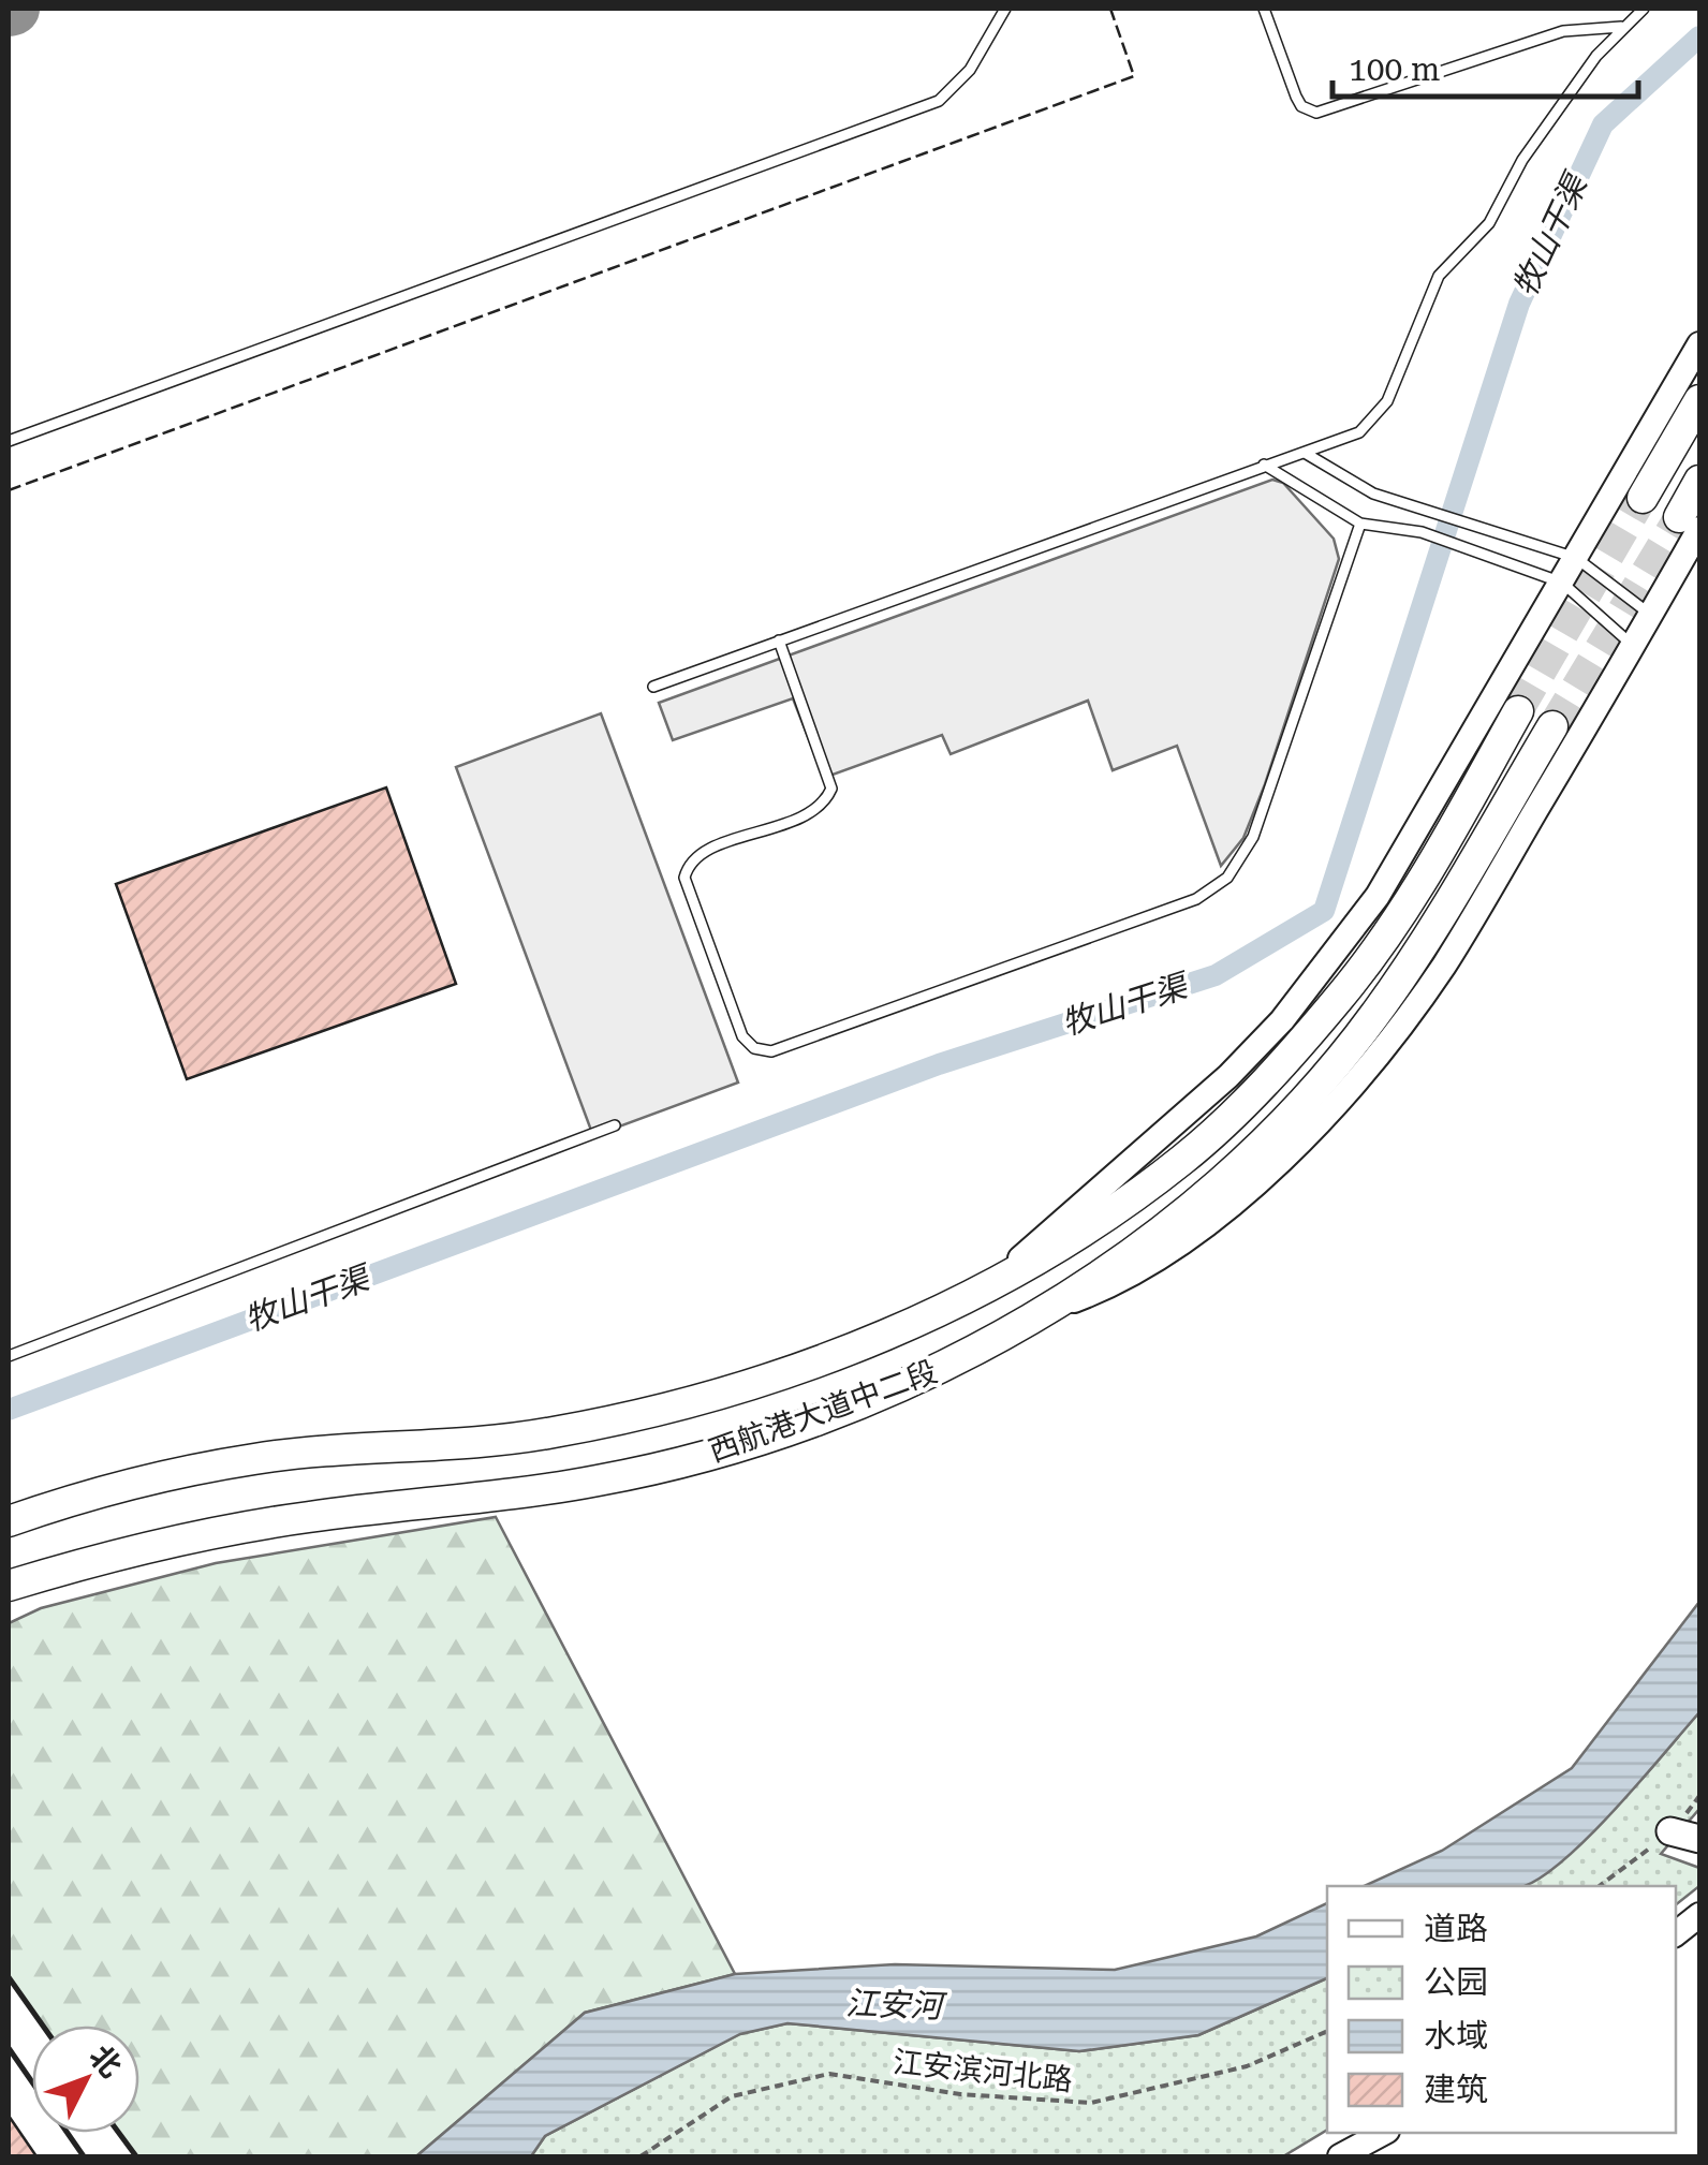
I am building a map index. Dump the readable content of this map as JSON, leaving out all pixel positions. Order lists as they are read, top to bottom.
{
  "streets": {
    "main road": ["西航港大道中二段"],
    "path": ["江安滨河北路"]
  },
  "water": ["牧山干渠", "江安河"],
  "legend": [
    "道路",
    "公园",
    "水域",
    "建筑"
  ],
  "scale_bar": "100 m",
  "north": "top right"
}
